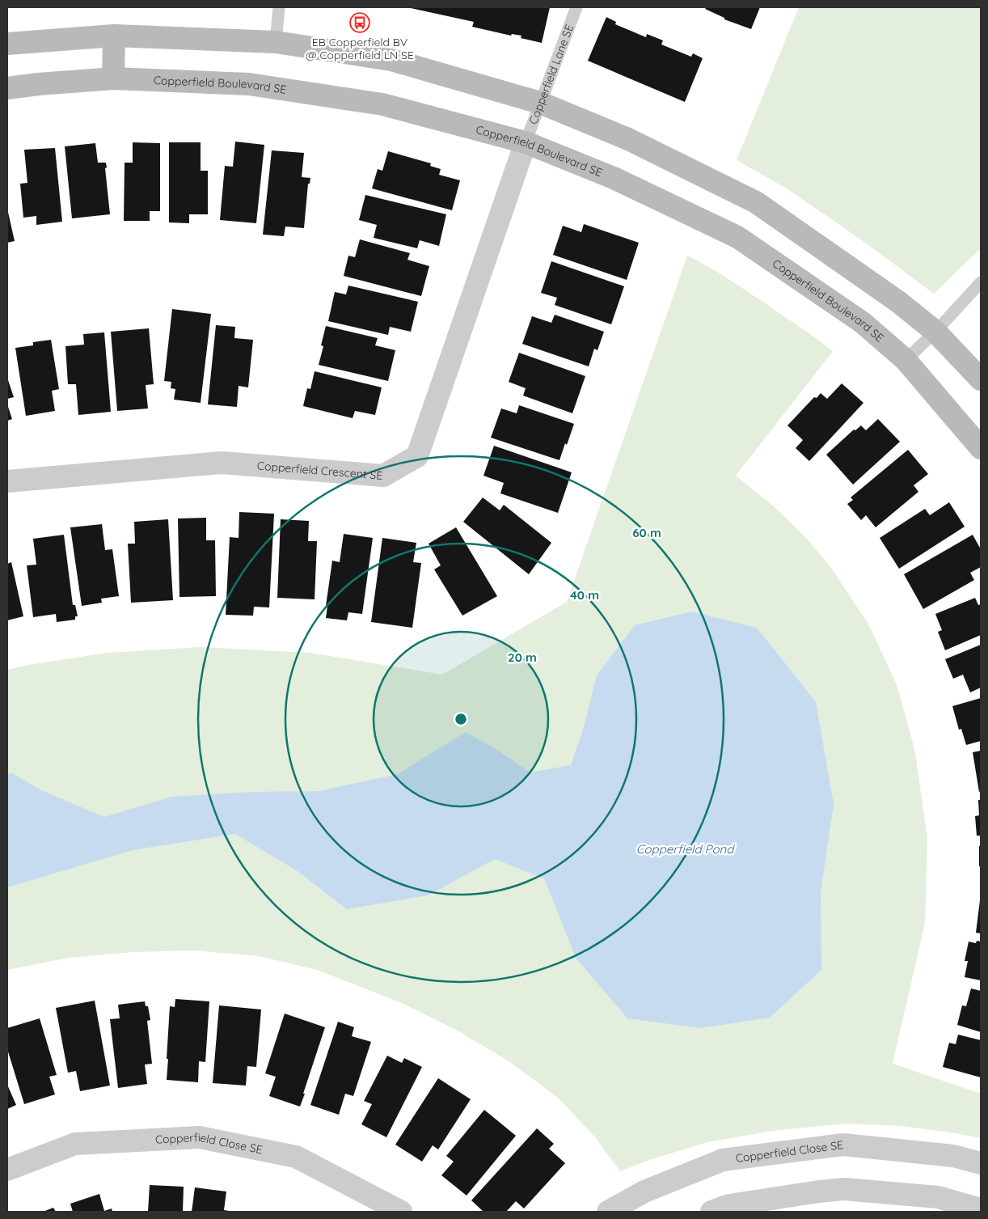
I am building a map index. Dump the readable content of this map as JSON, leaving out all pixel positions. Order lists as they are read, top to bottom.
{
  "streets": {
    "street": ["Copperfield Boulevard SE", "Copperfield Crescent SE", "Copperfield Close SE"],
    "lane": ["Copperfield Lane SE"]
  },
  "crossings": [
    ["Copperfield Lane SE", "Copperfield Boulevard SE"],
    ["Copperfield Lane SE", "Copperfield Crescent SE"],
    ["Copperfield Boulevard SE", "Copperfield Crescent SE"]
  ],
  "water": ["Copperfield Pond"],
  "places": {
    "bus stop": ["EB Copperfield BV @ Copperfield LN SE"]
  },
  "rings": ["60 m", "40 m", "20 m"]
}
